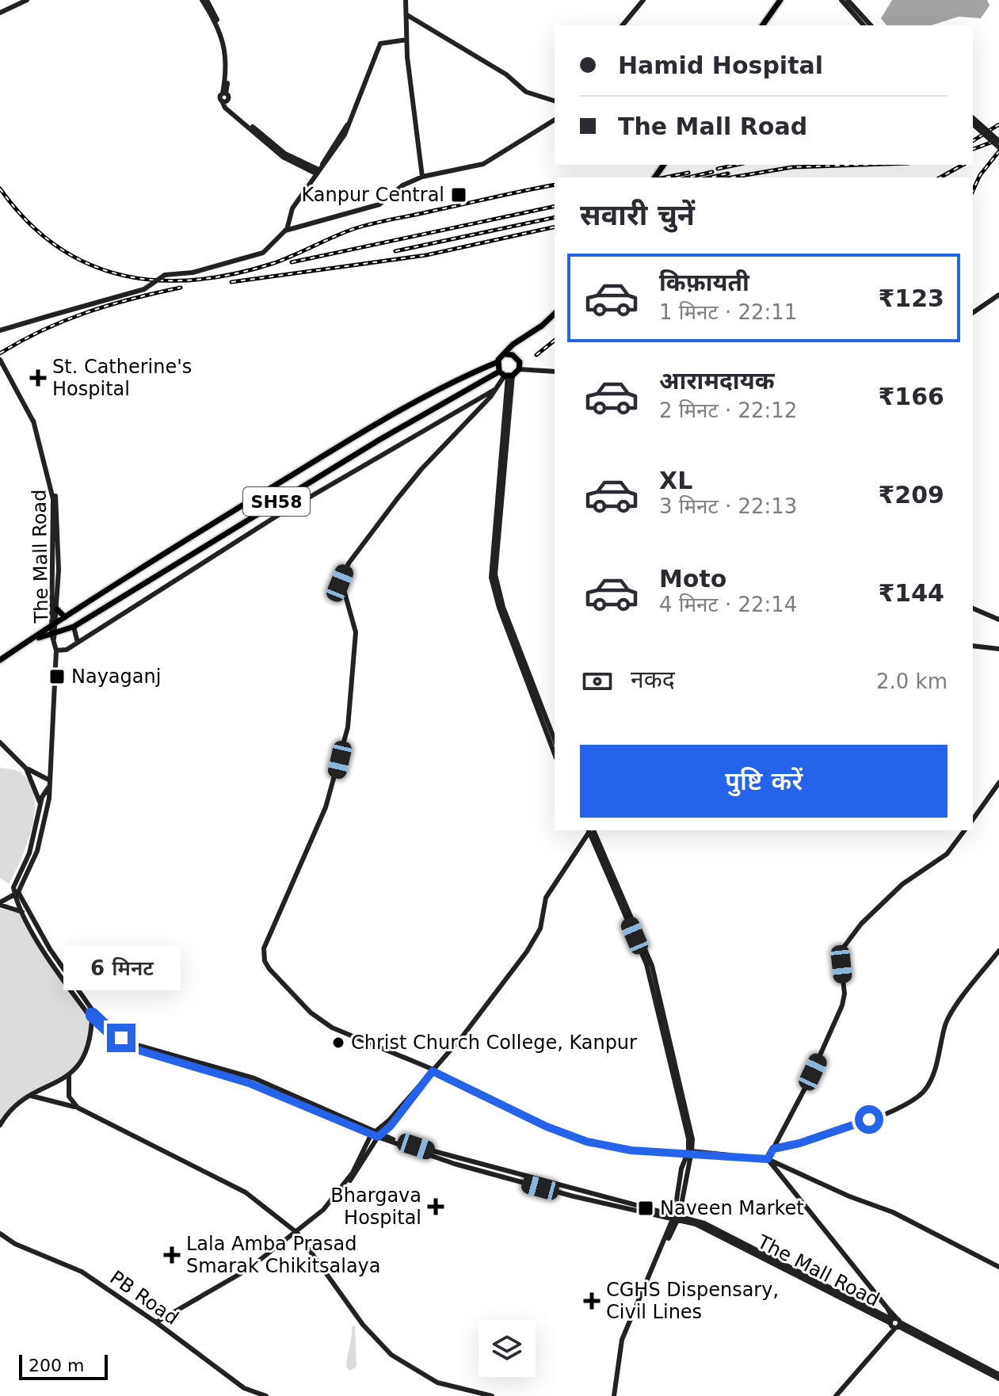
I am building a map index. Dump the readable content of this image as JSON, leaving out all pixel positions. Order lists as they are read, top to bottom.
{
  "streets": {
    "main road": ["SH58"],
    "street": ["The Mall Road", "PB Road"]
  },
  "crossings": [
    ["SH58", "The Mall Road"]
  ],
  "places": {
    "transit": ["Kanpur Central", "Nayaganj", "Naveen Market"],
    "health": [
      "St. Catherine's Hospital",
      "Bhargava Hospital",
      "Lala Amba Prasad Smarak Chikitsalaya",
      "CGHS Dispensary, Civil Lines"
    ],
    "other": ["Christ Church College, Kanpur"]
  },
  "scale_bar": "200 m",
  "page": {
    "banner": ["Hamid Hospital", "The Mall Road"],
    "heading": "सवारी चुनें",
    "list": [
      {
        "name": "किफ़ायती",
        "note": "1 मिनट · 22:11",
        "value": "₹123"
      },
      {
        "name": "आरामदायक",
        "note": "2 मिनट · 22:12",
        "value": "₹166"
      },
      {
        "name": "XL",
        "note": "3 मिनट · 22:13",
        "value": "₹209"
      },
      {
        "name": "Moto",
        "note": "4 मिनट · 22:14",
        "value": "₹144"
      }
    ],
    "pay": ["नकद", "2.0 km"],
    "buttons": "पुष्टि करें",
    "bubble": "6 मिनट",
    "scale": "200 m"
  }
}
